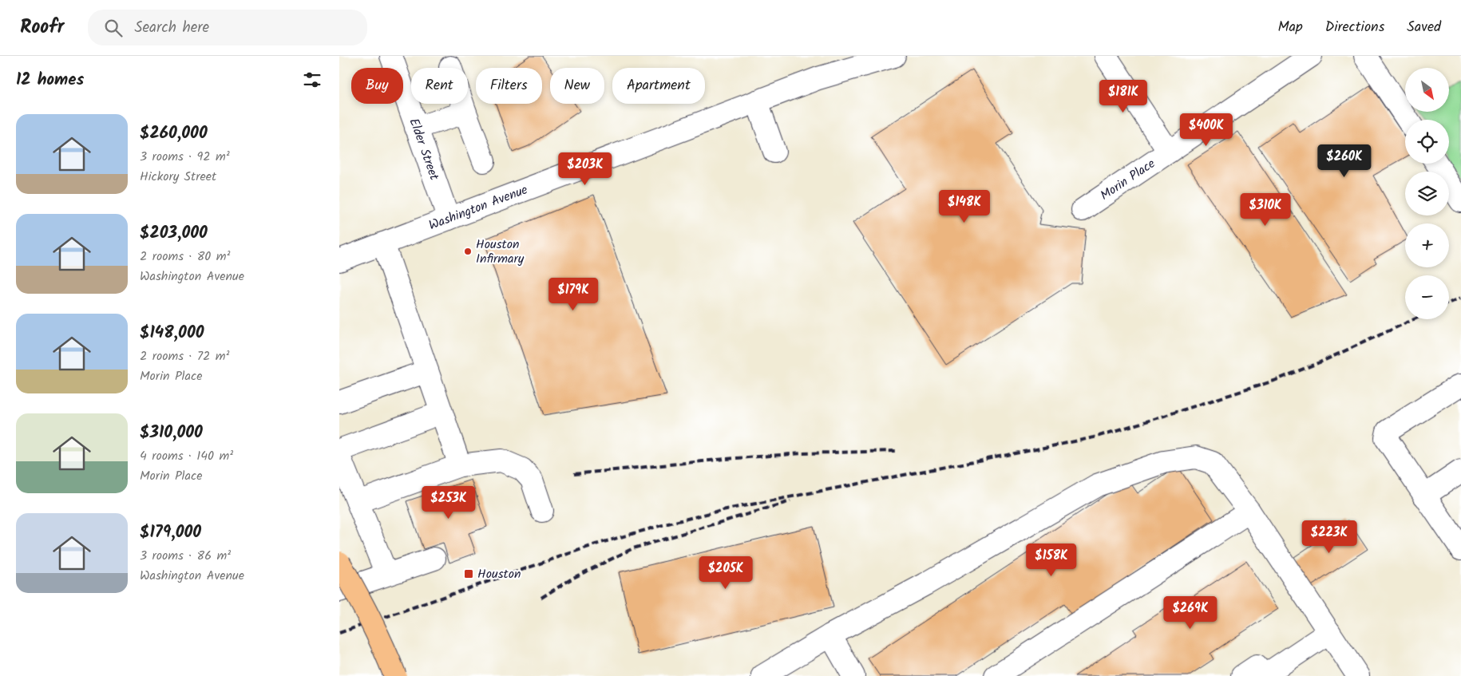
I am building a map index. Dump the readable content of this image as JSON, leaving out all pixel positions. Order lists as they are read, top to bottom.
{
  "streets": {
    "street": ["Elder Street", "Morin Place", "Washington Avenue"]
  },
  "crossings": [
    ["Elder Street", "Washington Avenue"]
  ],
  "places": {
    "other": ["Houston Infirmary"],
    "transit": ["Houston"]
  },
  "north": "bottom right",
  "page": {
    "header": "Roofr",
    "search": "Search here",
    "nav": ["Map", "Directions", "Saved"],
    "heading": "12 homes",
    "map_buttons": ["+", "−"],
    "chip": [
      "Buy",
      "Rent",
      "Filters",
      "New",
      "Apartment"
    ],
    "price": [
      "$181K",
      "$400K",
      "$260K",
      "$203K",
      "$148K",
      "$310K",
      "$179K",
      "$253K",
      "$223K",
      "$158K",
      "$205K",
      "$269K"
    ],
    "list": [
      {
        "name": "$260,000",
        "note": "3 rooms · 92 m² · Hickory Street"
      },
      {
        "name": "$203,000",
        "note": "2 rooms · 80 m² · Washington Avenue"
      },
      {
        "name": "$148,000",
        "note": "2 rooms · 72 m² · Morin Place"
      },
      {
        "name": "$310,000",
        "note": "4 rooms · 140 m² · Morin Place"
      },
      {
        "name": "$179,000",
        "note": "3 rooms · 86 m² · Washington Avenue"
      }
    ]
  }
}
